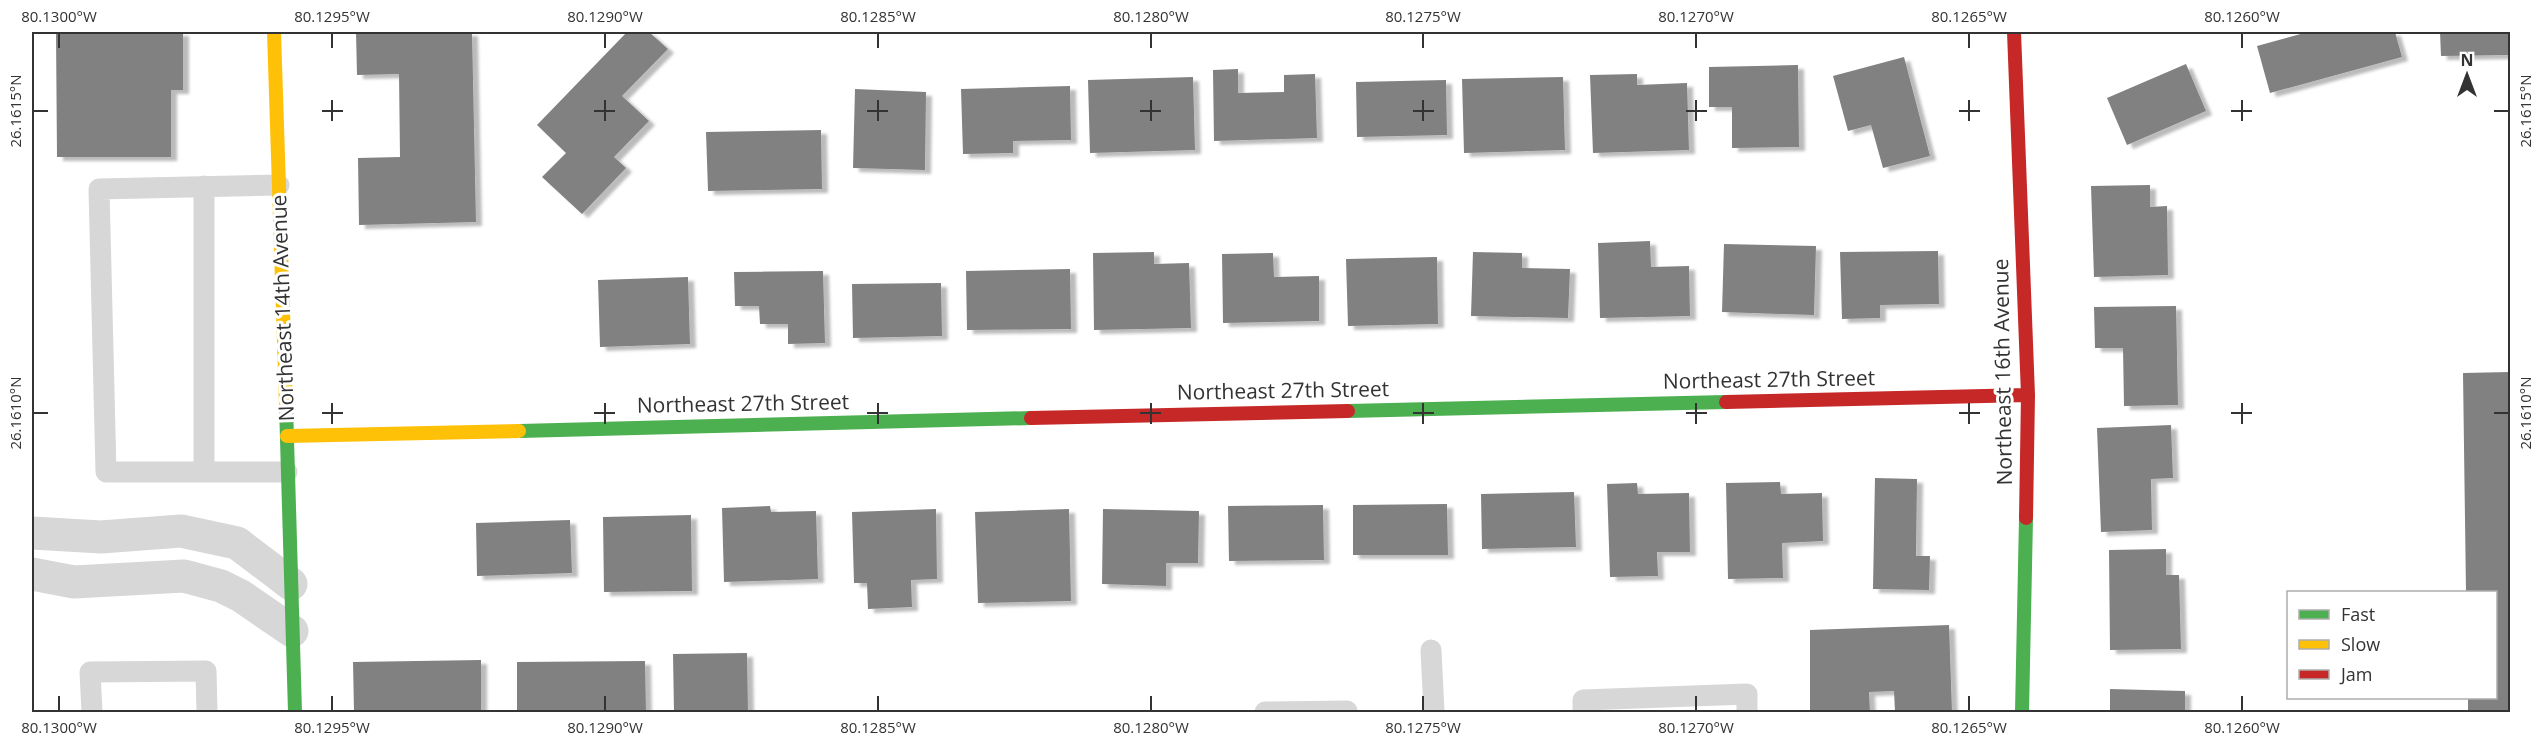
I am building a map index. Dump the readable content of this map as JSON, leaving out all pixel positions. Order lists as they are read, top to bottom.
{
  "streets": {
    "street": ["Northeast 14th Avenue", "Northeast 16th Avenue", "Northeast 27th Street"]
  },
  "crossings": [
    ["Northeast 14th Avenue", "Northeast 27th Street"],
    ["Northeast 16th Avenue", "Northeast 27th Street"]
  ],
  "legend": ["Fast", "Slow", "Jam"],
  "north": "top",
  "coordinates": [
    "80.1300°W",
    "80.1295°W",
    "80.1290°W",
    "80.1285°W",
    "80.1280°W",
    "80.1275°W",
    "80.1270°W",
    "80.1265°W",
    "80.1260°W",
    "26.1615°N",
    "26.1610°N"
  ]
}
